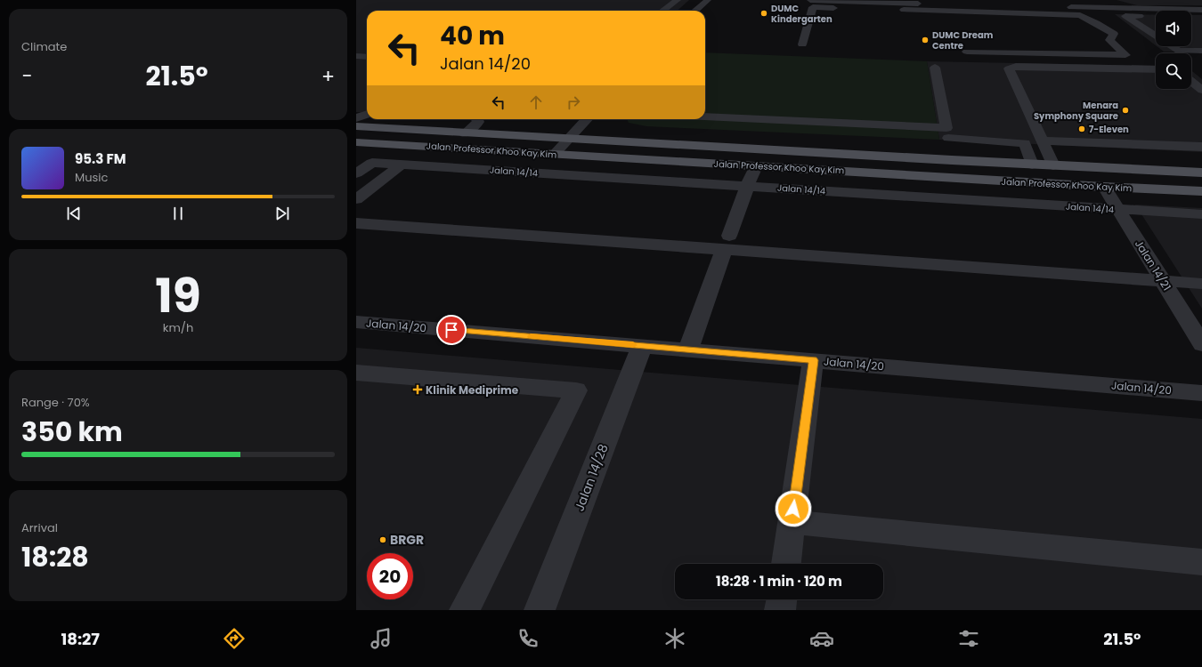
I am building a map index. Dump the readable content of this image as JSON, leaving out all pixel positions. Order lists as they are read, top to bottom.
{
  "streets": {
    "main road": ["Jalan Professor Khoo Kay Kim"],
    "street": [
      "Jalan 14/14",
      "Jalan 14/21",
      "Jalan 14/20",
      "Jalan 14/28"
    ]
  },
  "crossings": [
    ["Jalan Professor Khoo Kay Kim", "Jalan 14/21"],
    ["Jalan 14/14", "Jalan 14/21"],
    ["Jalan 14/20", "Jalan 14/28"]
  ],
  "places": {
    "other": [
      "DUMC Kindergarten",
      "DUMC Dream Centre",
      "Menara Symphony Square",
      "7-Eleven",
      "BRGR"
    ],
    "health": ["Klinik Mediprime"]
  },
  "page": {
    "tile": [
      "Climate",
      ["19", "km/h"],
      ["Range · 70%", "350 km"],
      ["Arrival", "18:28"]
    ],
    "turn": ["40 m", "Jalan 14/20"],
    "heat": ["−", "21.5°", "+"],
    "song": ["95.3 FM", "Music"],
    "limit": "20",
    "trip": "18:28 · 1 min · 120 m",
    "tabs": ["18:27", "21.5°"]
  }
}
